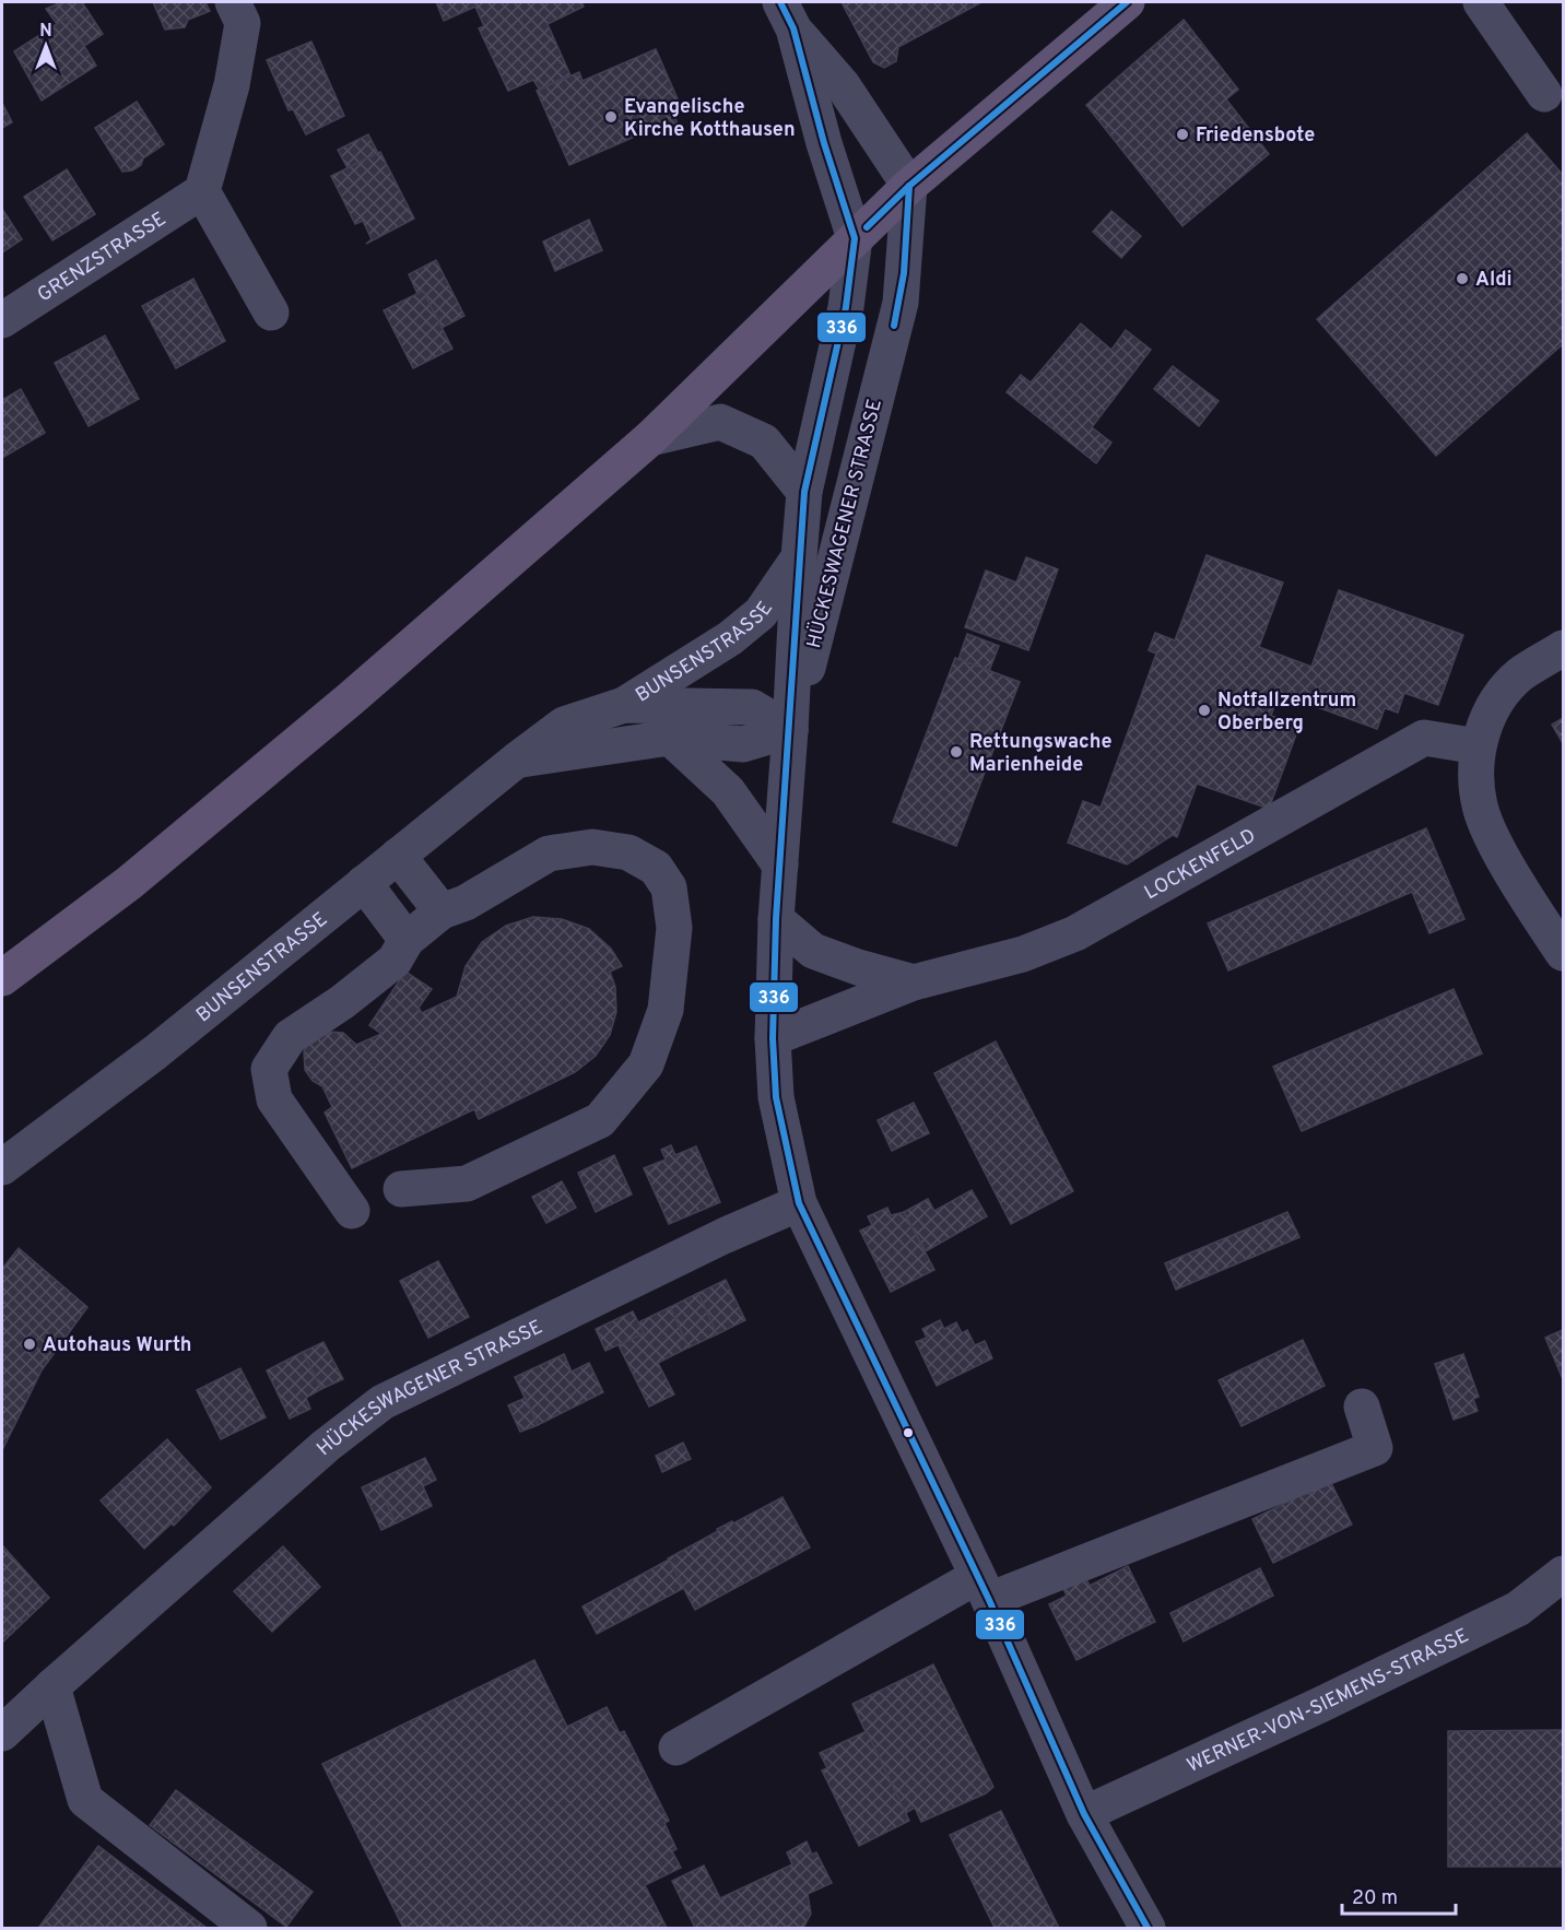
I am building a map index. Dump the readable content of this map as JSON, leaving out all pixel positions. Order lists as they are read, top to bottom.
{
  "streets": {
    "street": [
      "GRENZSTRASSE",
      "HÜCKESWAGENER STRASSE",
      "BUNSENSTRASSE",
      "LOCKENFELD",
      "WERNER-VON-SIEMENS-STRASSE"
    ]
  },
  "crossings": [
    ["HÜCKESWAGENER STRASSE", "BUNSENSTRASSE"],
    ["HÜCKESWAGENER STRASSE", "LOCKENFELD"],
    ["HÜCKESWAGENER STRASSE", "WERNER-VON-SIEMENS-STRASSE"]
  ],
  "places": [
    "Evangelische Kirche Kotthausen",
    "Friedensbote",
    "Aldi",
    "Notfallzentrum Oberberg",
    "Rettungswache Marienheide",
    "Autohaus Wurth"
  ],
  "lines": ["transit line 336"],
  "scale_bar": "20 m",
  "north": "top"
}
